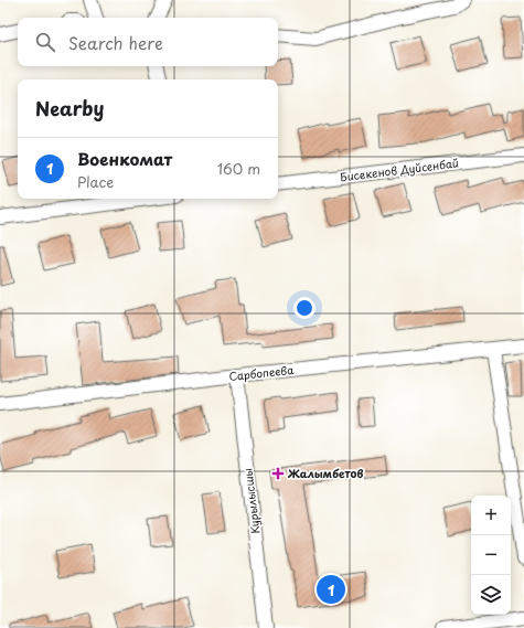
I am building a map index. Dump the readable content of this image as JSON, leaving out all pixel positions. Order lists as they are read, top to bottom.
{
  "streets": {
    "street": ["Бисекенов Дуйсенбай", "Сарбопеева", "Курылысшы"]
  },
  "crossings": [
    ["Сарбопеева", "Курылысшы"]
  ],
  "places": {
    "health": ["Жалымбетов"]
  },
  "page": {
    "search": "Search here",
    "heading": "Nearby",
    "list": [
      {
        "mark": "1",
        "name": "Военкомат",
        "note": "Place",
        "value": "160 m"
      }
    ],
    "map_buttons": ["+", "−"],
    "pins": "1"
  }
}
